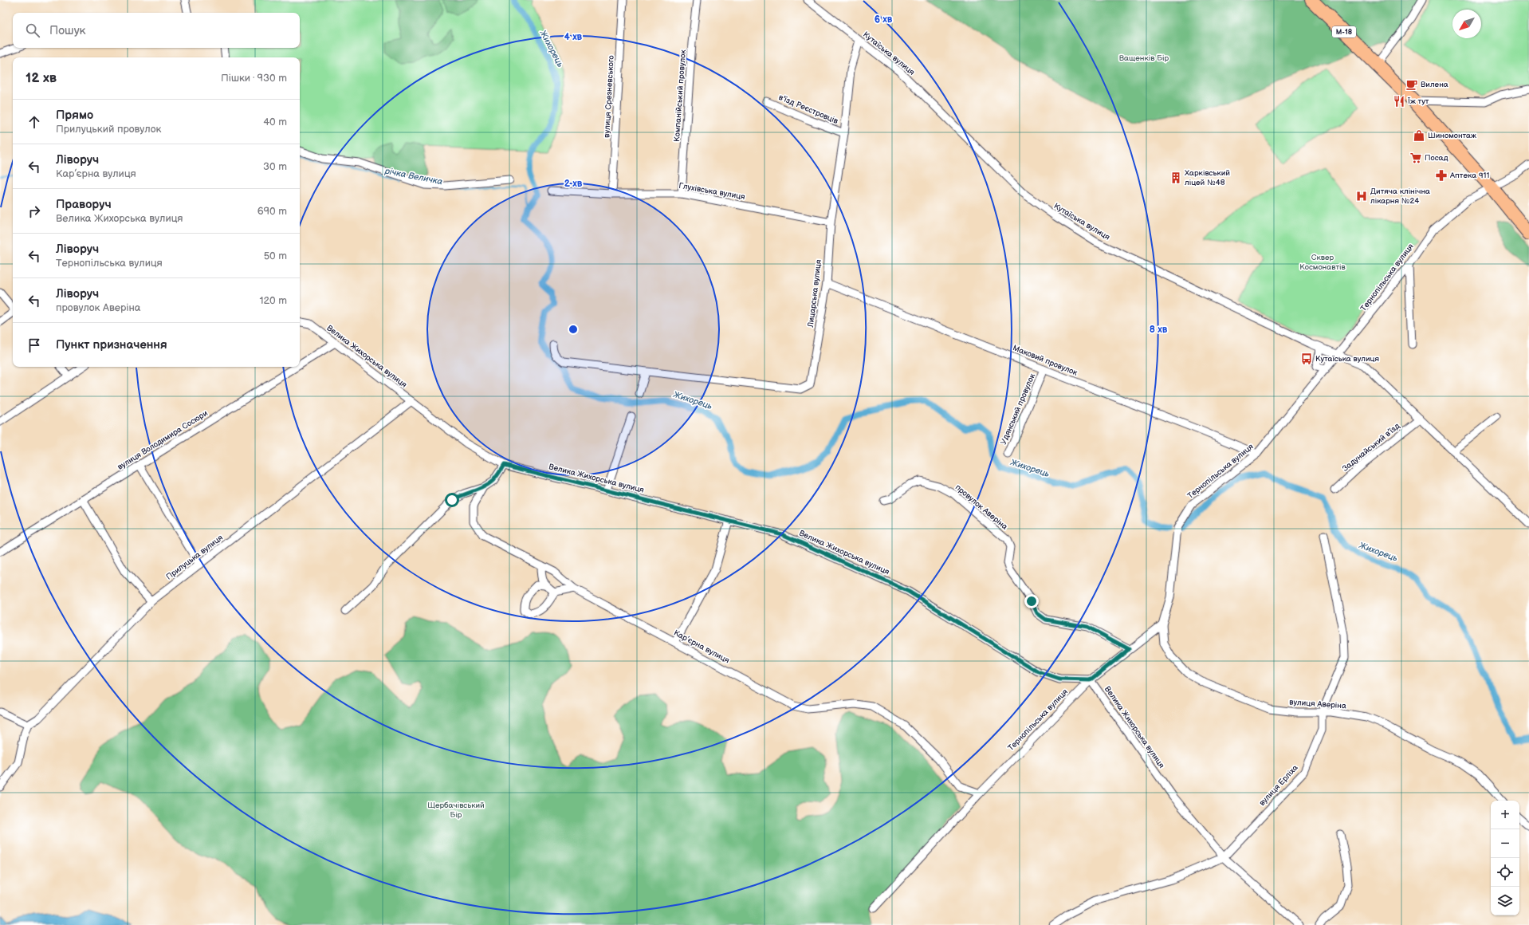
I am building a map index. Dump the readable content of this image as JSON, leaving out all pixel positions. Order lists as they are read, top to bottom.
{
  "streets": {
    "highway": ["М-18"],
    "street": [
      "Кутаїська вулиця",
      "Компанійський провулок",
      "вулиця Срезневського",
      "в'їзд Реєстровців",
      "Глухівська вулиця",
      "Тернопільська вулиця",
      "Лицарська вулиця",
      "Велика Жихорська вулиця",
      "Маковий провулок",
      "Удянський провулок",
      "вулиця Володимира Сосюри",
      "Задунайський в’їзд",
      "провулок Аверіна",
      "Прилуцька вулиця",
      "Кар’єрна вулиця",
      "вулиця Аверіна",
      "вулиця Ерліха"
    ]
  },
  "crossings": [
    ["М-18", "Тернопільська вулиця"],
    ["Кутаїська вулиця", "Тернопільська вулиця"],
    ["Кутаїська вулиця", "Лицарська вулиця"],
    ["Кутаїська вулиця", "Задунайський в’їзд"],
    ["Компанійський провулок", "Глухівська вулиця"],
    ["вулиця Срезневського", "Глухівська вулиця"],
    ["в'їзд Реєстровців", "Лицарська вулиця"],
    ["Глухівська вулиця", "Лицарська вулиця"],
    ["Тернопільська вулиця", "Велика Жихорська вулиця"],
    ["Тернопільська вулиця", "Маковий провулок"],
    ["Тернопільська вулиця", "провулок Аверіна"],
    ["Тернопільська вулиця", "Кар’єрна вулиця"],
    ["Тернопільська вулиця", "вулиця Аверіна"],
    ["Лицарська вулиця", "Маковий провулок"],
    ["Велика Жихорська вулиця", "вулиця Володимира Сосюри"],
    ["Велика Жихорська вулиця", "Прилуцька вулиця"],
    ["Велика Жихорська вулиця", "Кар’єрна вулиця"],
    ["Велика Жихорська вулиця", "вулиця Ерліха"],
    ["Маковий провулок", "Удянський провулок"],
    ["вулиця Аверіна", "вулиця Ерліха"]
  ],
  "water": ["Жихорець", "річка Величка"],
  "parks": ["Ващенків Бір", "Сквер Космонавтів", "Щербачівський Бір"],
  "places": {
    "cafe": ["Вилена"],
    "restaurant": ["Їж тут"],
    "shop": ["Шиномонтаж"],
    "supermarket": ["Посад"],
    "pharmacy": ["Аптека 911"],
    "building": ["Харківський ліцей №48"],
    "hospital": ["Дитяча клінічна лікарня №24"],
    "bus stop": ["Кутаїська вулиця"]
  },
  "north": "bottom left",
  "page": {
    "search": "Пошук",
    "heading": ["12 хв", "Пішки · 930 m"],
    "list": [
      ["Прямо", "Прилуцький провулок", "40 m"],
      ["Ліворуч", "Кар’єрна вулиця", "30 m"],
      ["Праворуч", "Велика Жихорська вулиця", "690 m"],
      ["Ліворуч", "Тернопільська вулиця", "50 m"],
      ["Ліворуч", "провулок Аверіна", "120 m"],
      "Пункт призначення"
    ],
    "map_buttons": ["+", "−"]
  },
  "rings": [
    "6 хв",
    "4 хв",
    "2 хв",
    "8 хв"
  ]
}
